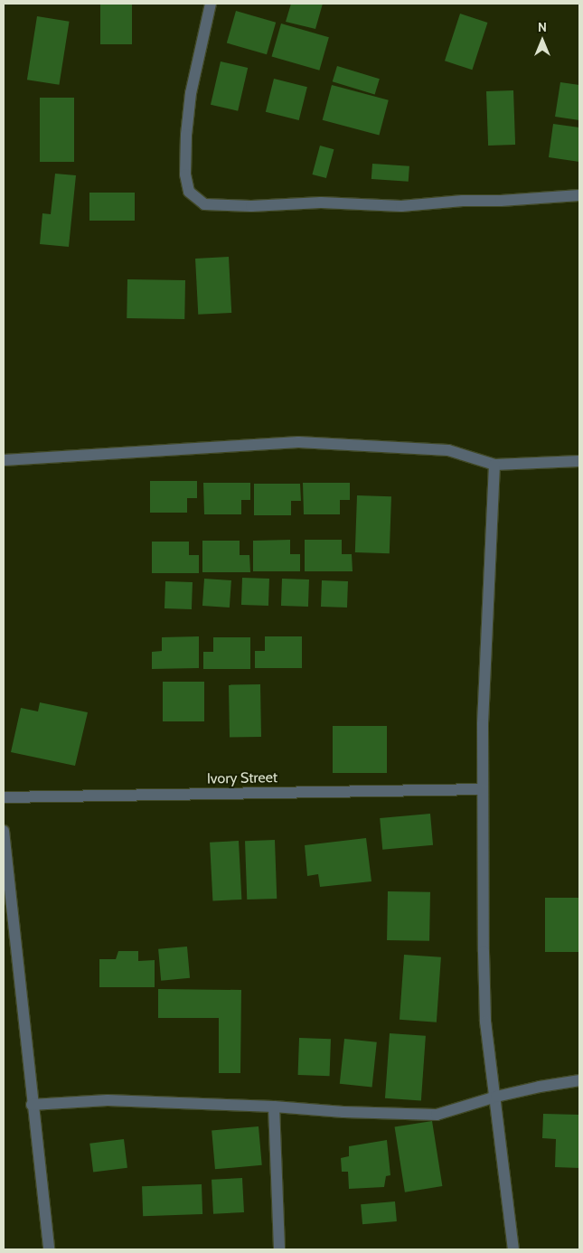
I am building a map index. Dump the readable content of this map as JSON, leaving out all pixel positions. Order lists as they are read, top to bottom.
{
  "streets": {
    "street": ["Ivory Street"]
  },
  "north": "top"
}
